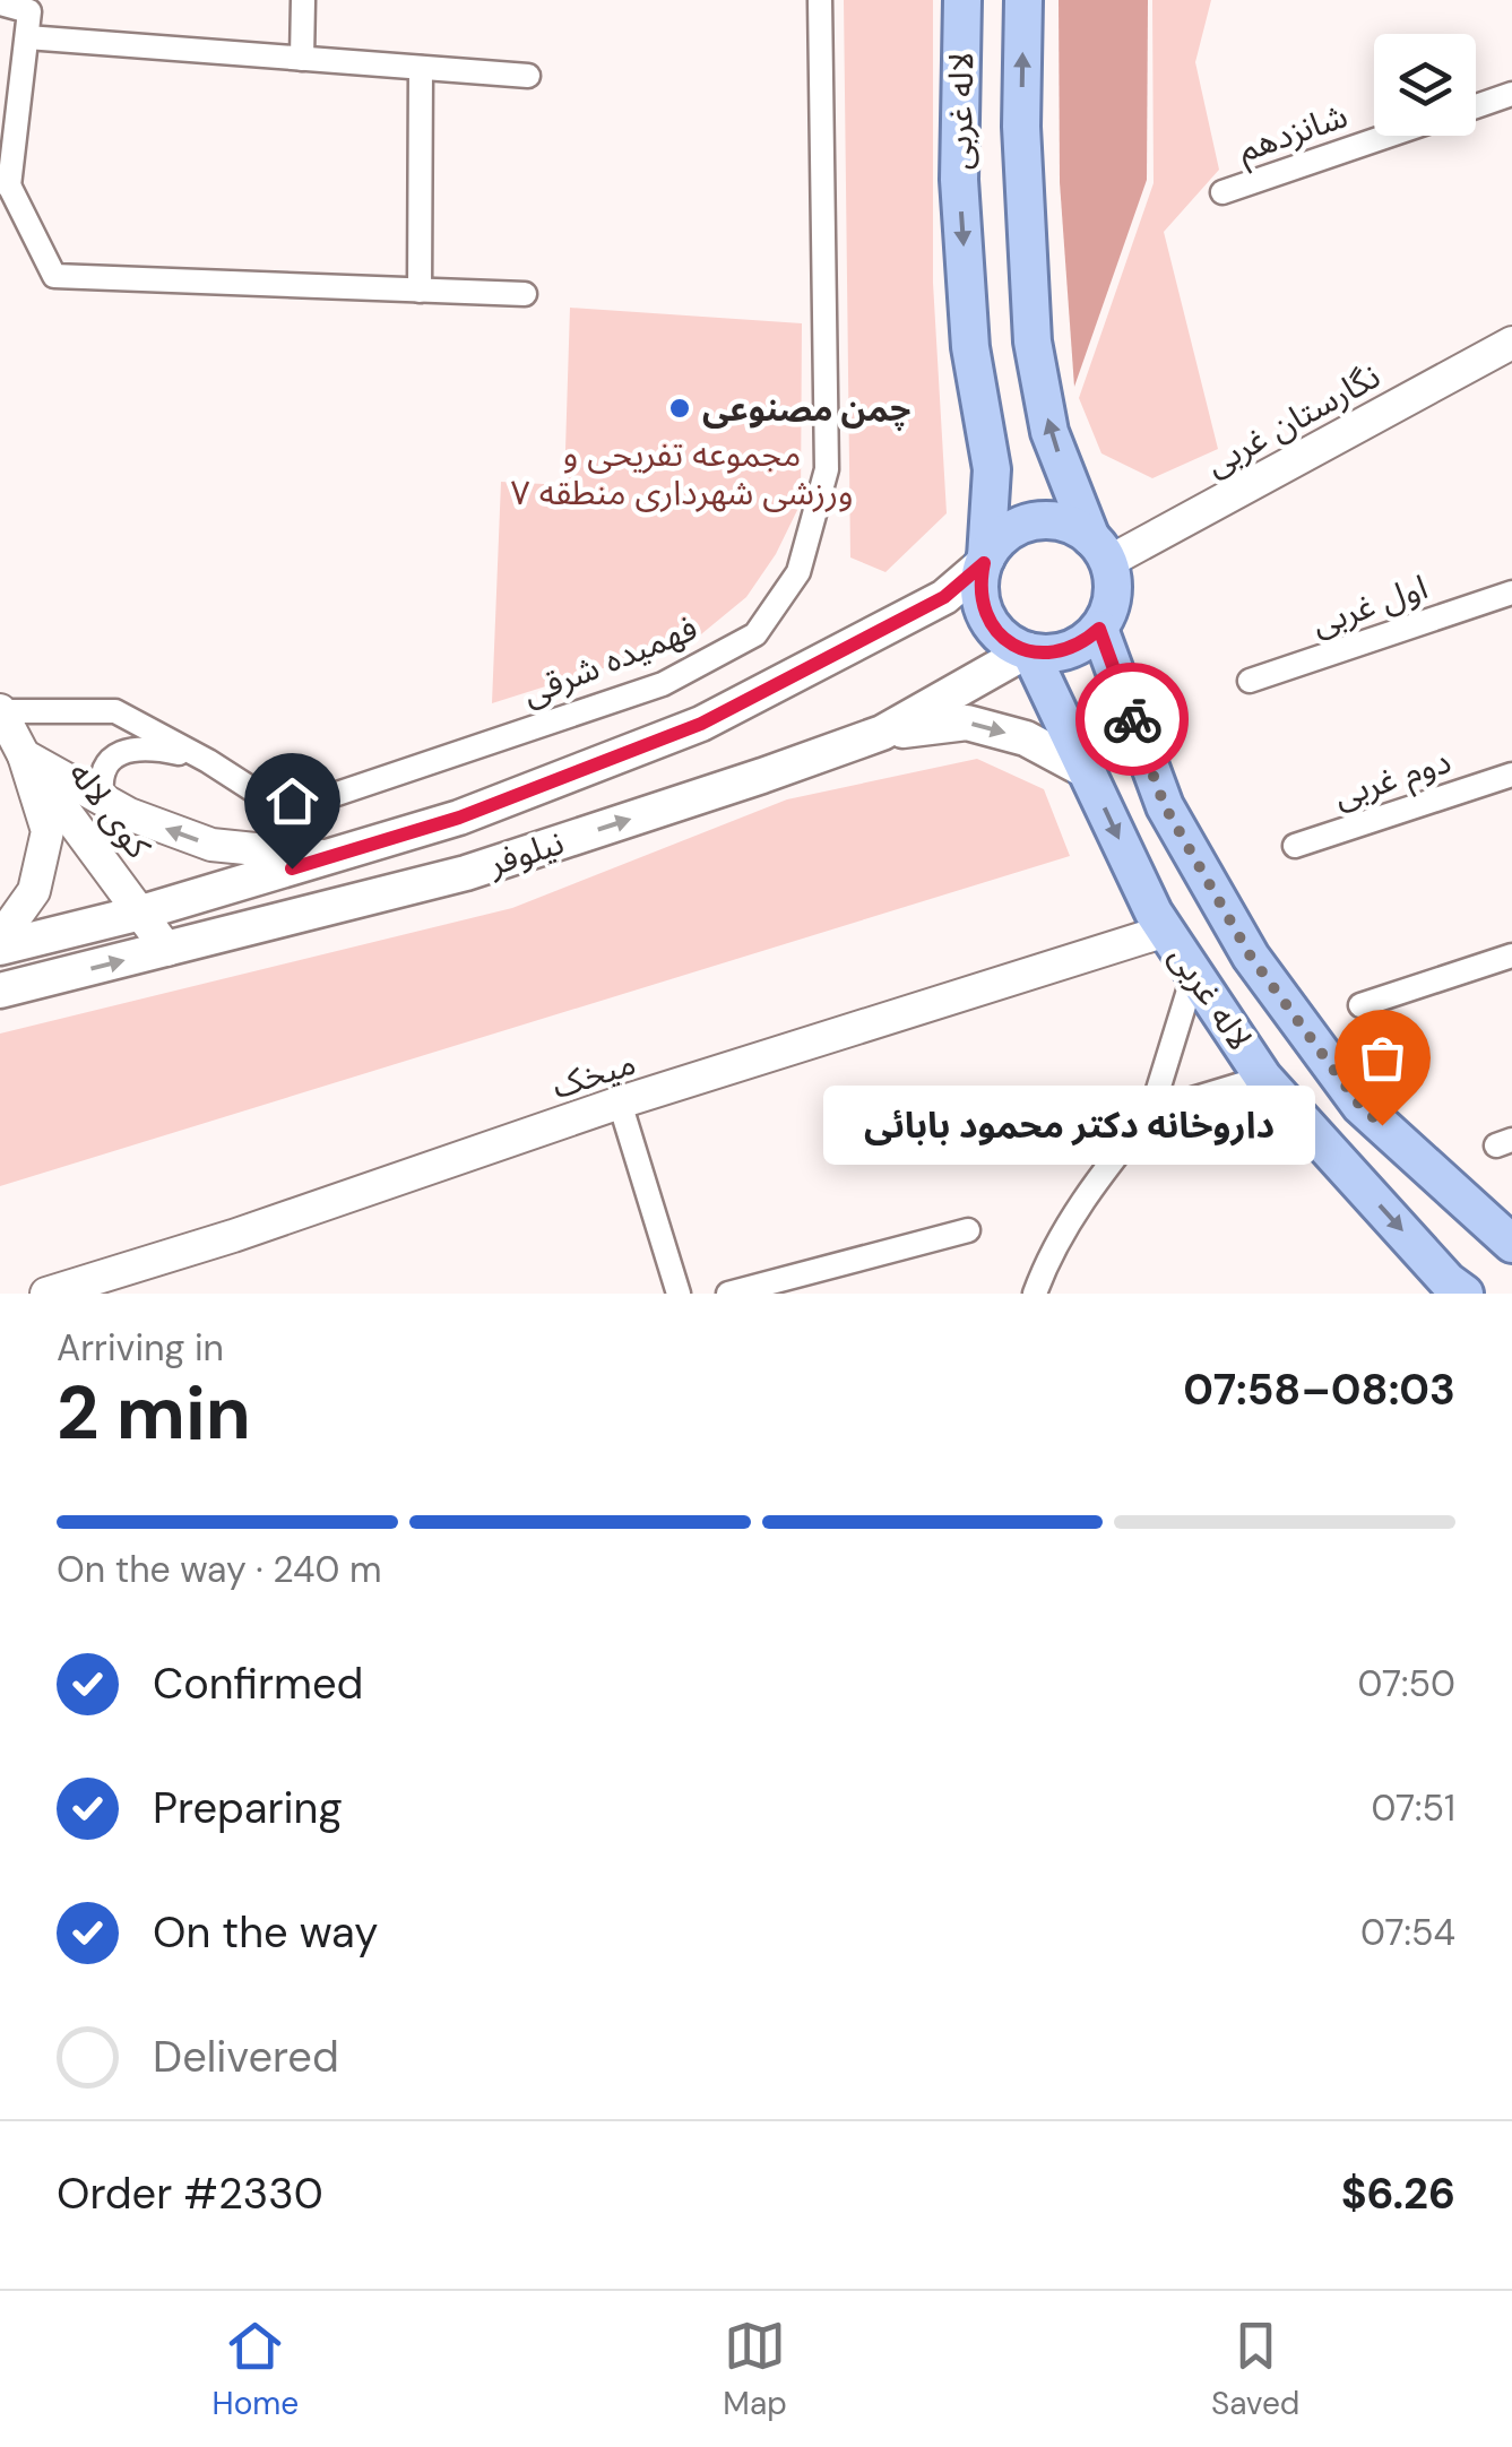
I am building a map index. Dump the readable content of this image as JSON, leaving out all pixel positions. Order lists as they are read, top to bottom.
{
  "streets": {
    "main road": ["لاله غربی", "نیلوفر"],
    "street": [
      "شانزدهم",
      "نگارستان غربی",
      "اول غربی",
      "فهمیده شرقی",
      "دوم غربی",
      "کوی لاله",
      "میخک"
    ]
  },
  "crossings": [
    ["لاله غربی", "نگارستان غربی"],
    ["لاله غربی", "نیلوفر"],
    ["لاله غربی", "میخک"],
    ["نگارستان غربی", "نیلوفر"],
    ["فهمیده شرقی", "کوی لاله"],
    ["کوی لاله", "نیلوفر"]
  ],
  "parks": ["مجموعه تفریحی و ورزشی شهرداری منطقه ۷"],
  "places": ["چمن مصنوعی", "داروخانه دکتر محمود بابائی"],
  "page": {
    "bubble": "داروخانه دکتر محمود بابائی",
    "heading": ["2 min", "Arriving in", "07:58–08:03"],
    "panel": ["Order #2330", "$6.26"],
    "bar": "On the way · 240 m",
    "list": [
      ["Confirmed", "07:50"],
      ["Preparing", "07:51"],
      ["On the way", "07:54"],
      "Delivered"
    ],
    "tabs": ["Home", "Map", "Saved"]
  }
}
